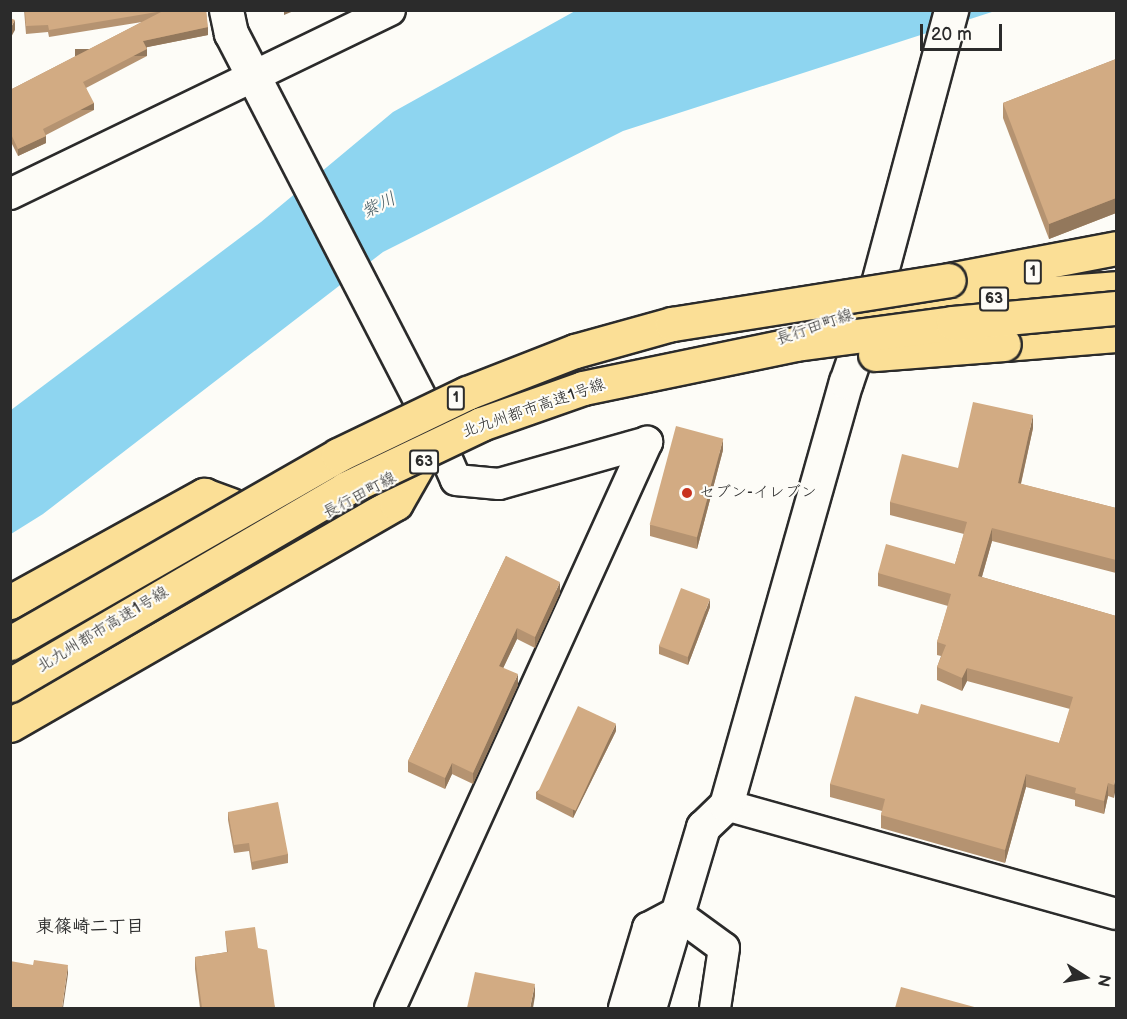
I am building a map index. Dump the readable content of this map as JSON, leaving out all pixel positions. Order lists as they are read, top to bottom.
{
  "streets": {
    "main road": [
      "1",
      "63",
      "長行田町線",
      "北九州都市高速1号線"
    ]
  },
  "districts": ["東篠崎二丁目"],
  "water": ["紫川"],
  "places": ["セブン-イレブン"],
  "scale_bar": "20 m",
  "north": "right"
}
